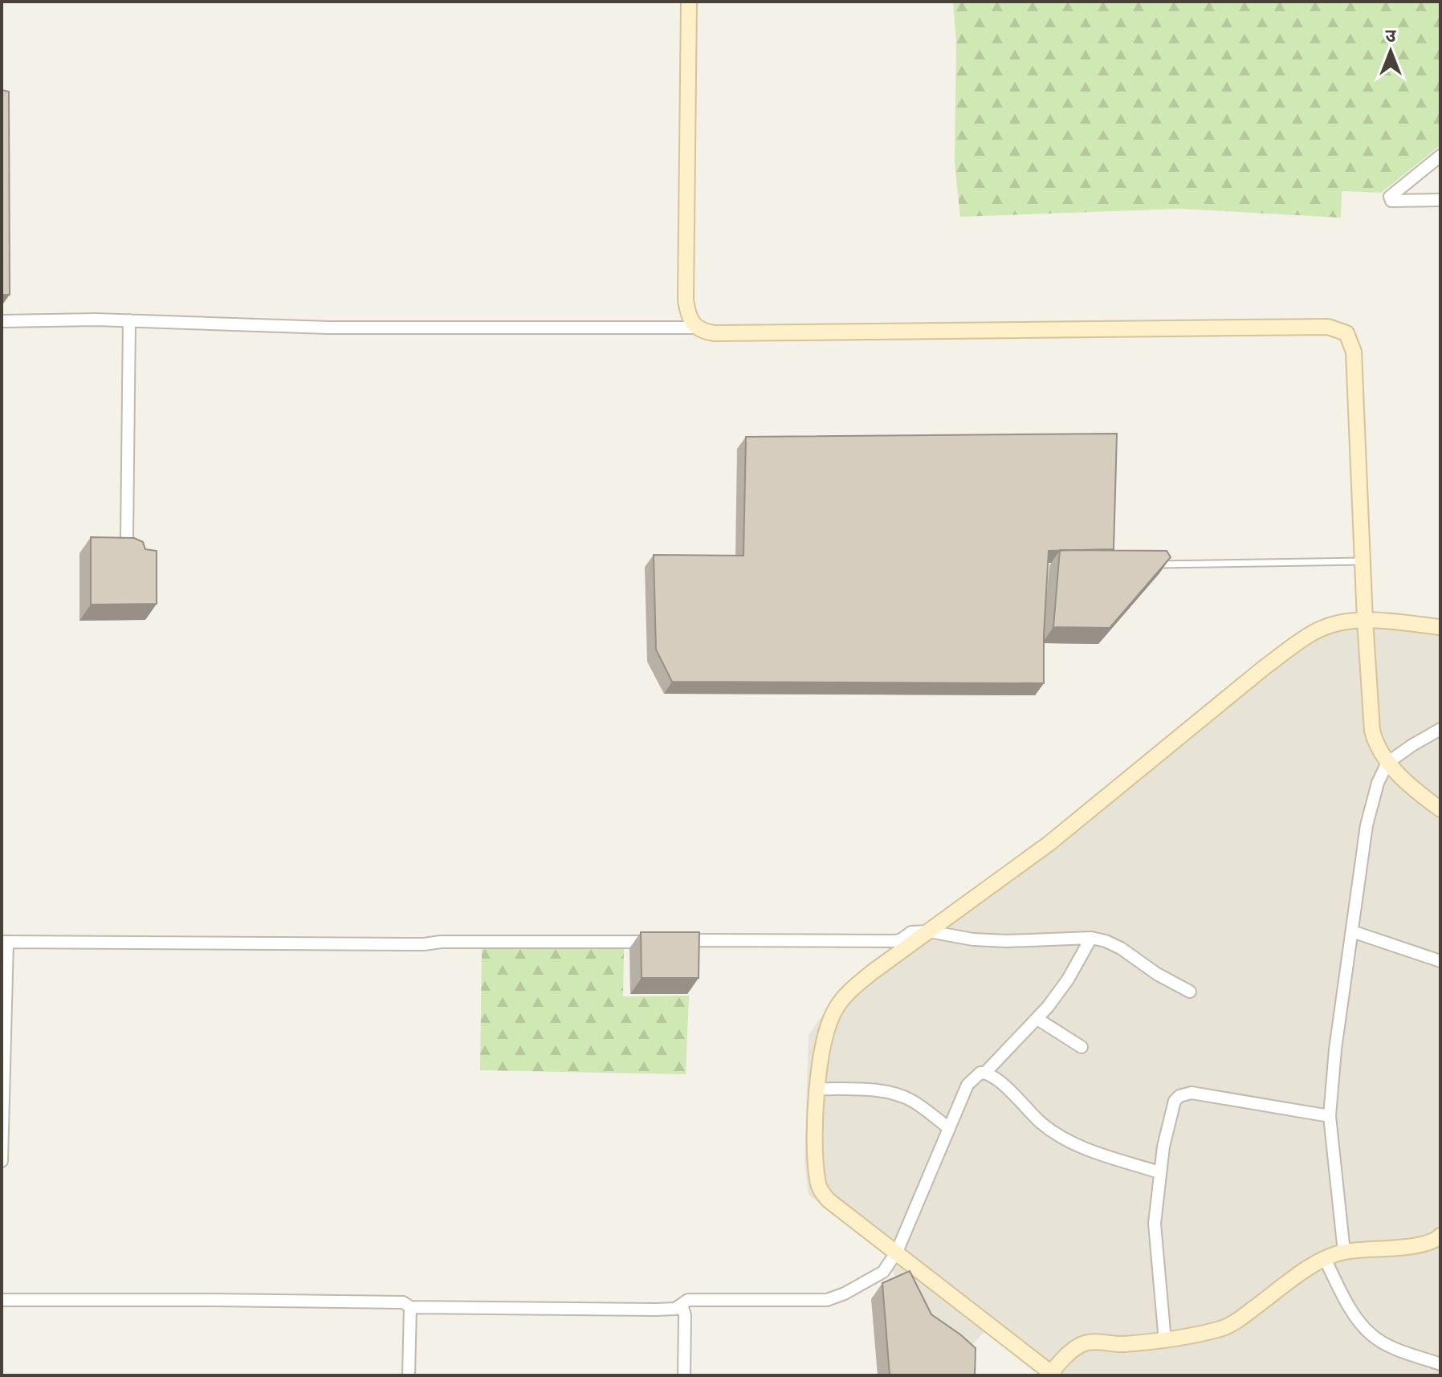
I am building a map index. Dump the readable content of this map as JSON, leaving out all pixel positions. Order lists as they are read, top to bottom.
{
  "north": "top"
}
